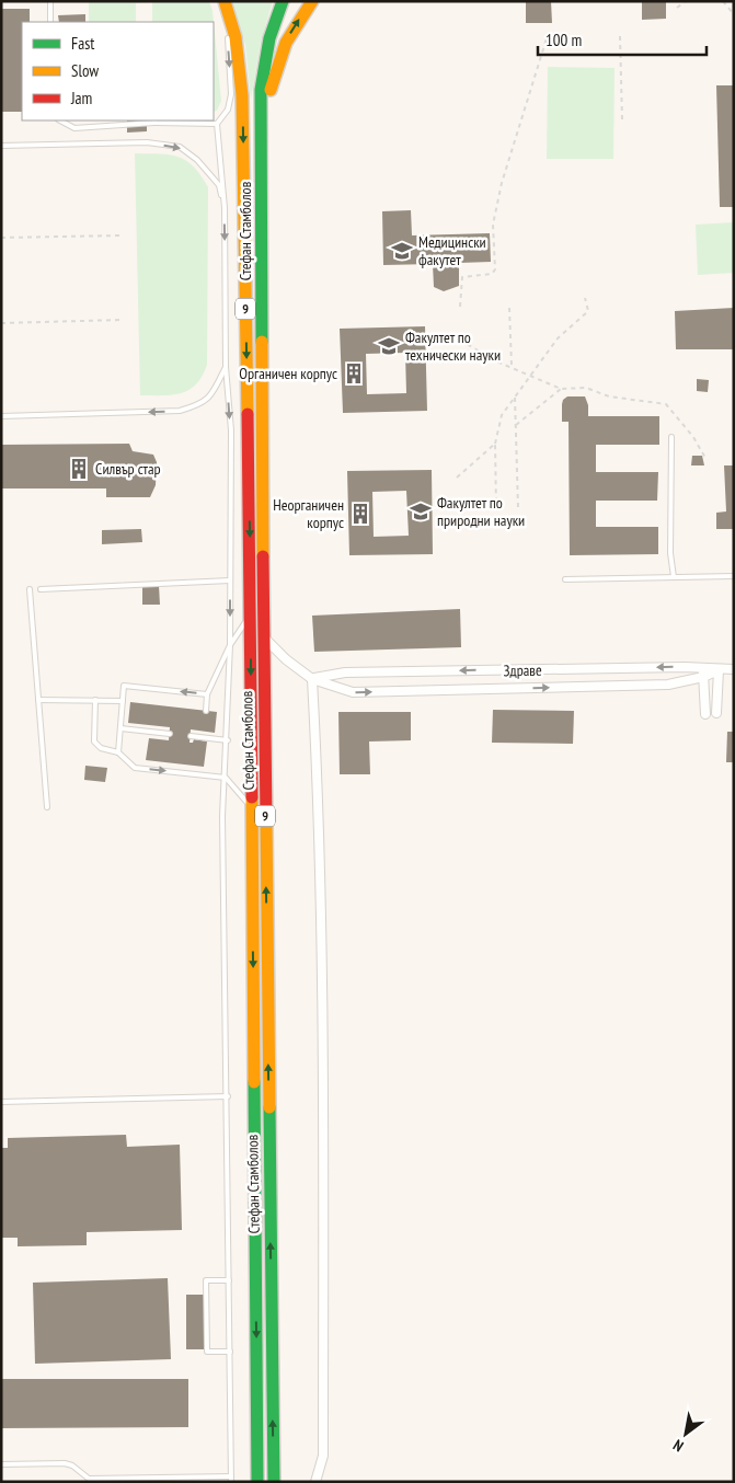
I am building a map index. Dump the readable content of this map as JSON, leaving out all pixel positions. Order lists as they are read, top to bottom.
{
  "streets": {
    "highway": ["Стефан Стамболов", "9"],
    "street": ["Здраве"]
  },
  "crossings": [
    ["Стефан Стамболов", "9"]
  ],
  "places": {
    "school or university": ["Медицински факутет", "Факултет по технически науки", "Факултет по природни науки"],
    "building": ["Органичен корпус", "Силвър стар", "Неорганичен корпус"]
  },
  "legend": ["Fast", "Slow", "Jam"],
  "scale_bar": "100 m",
  "north": "bottom left"
}
